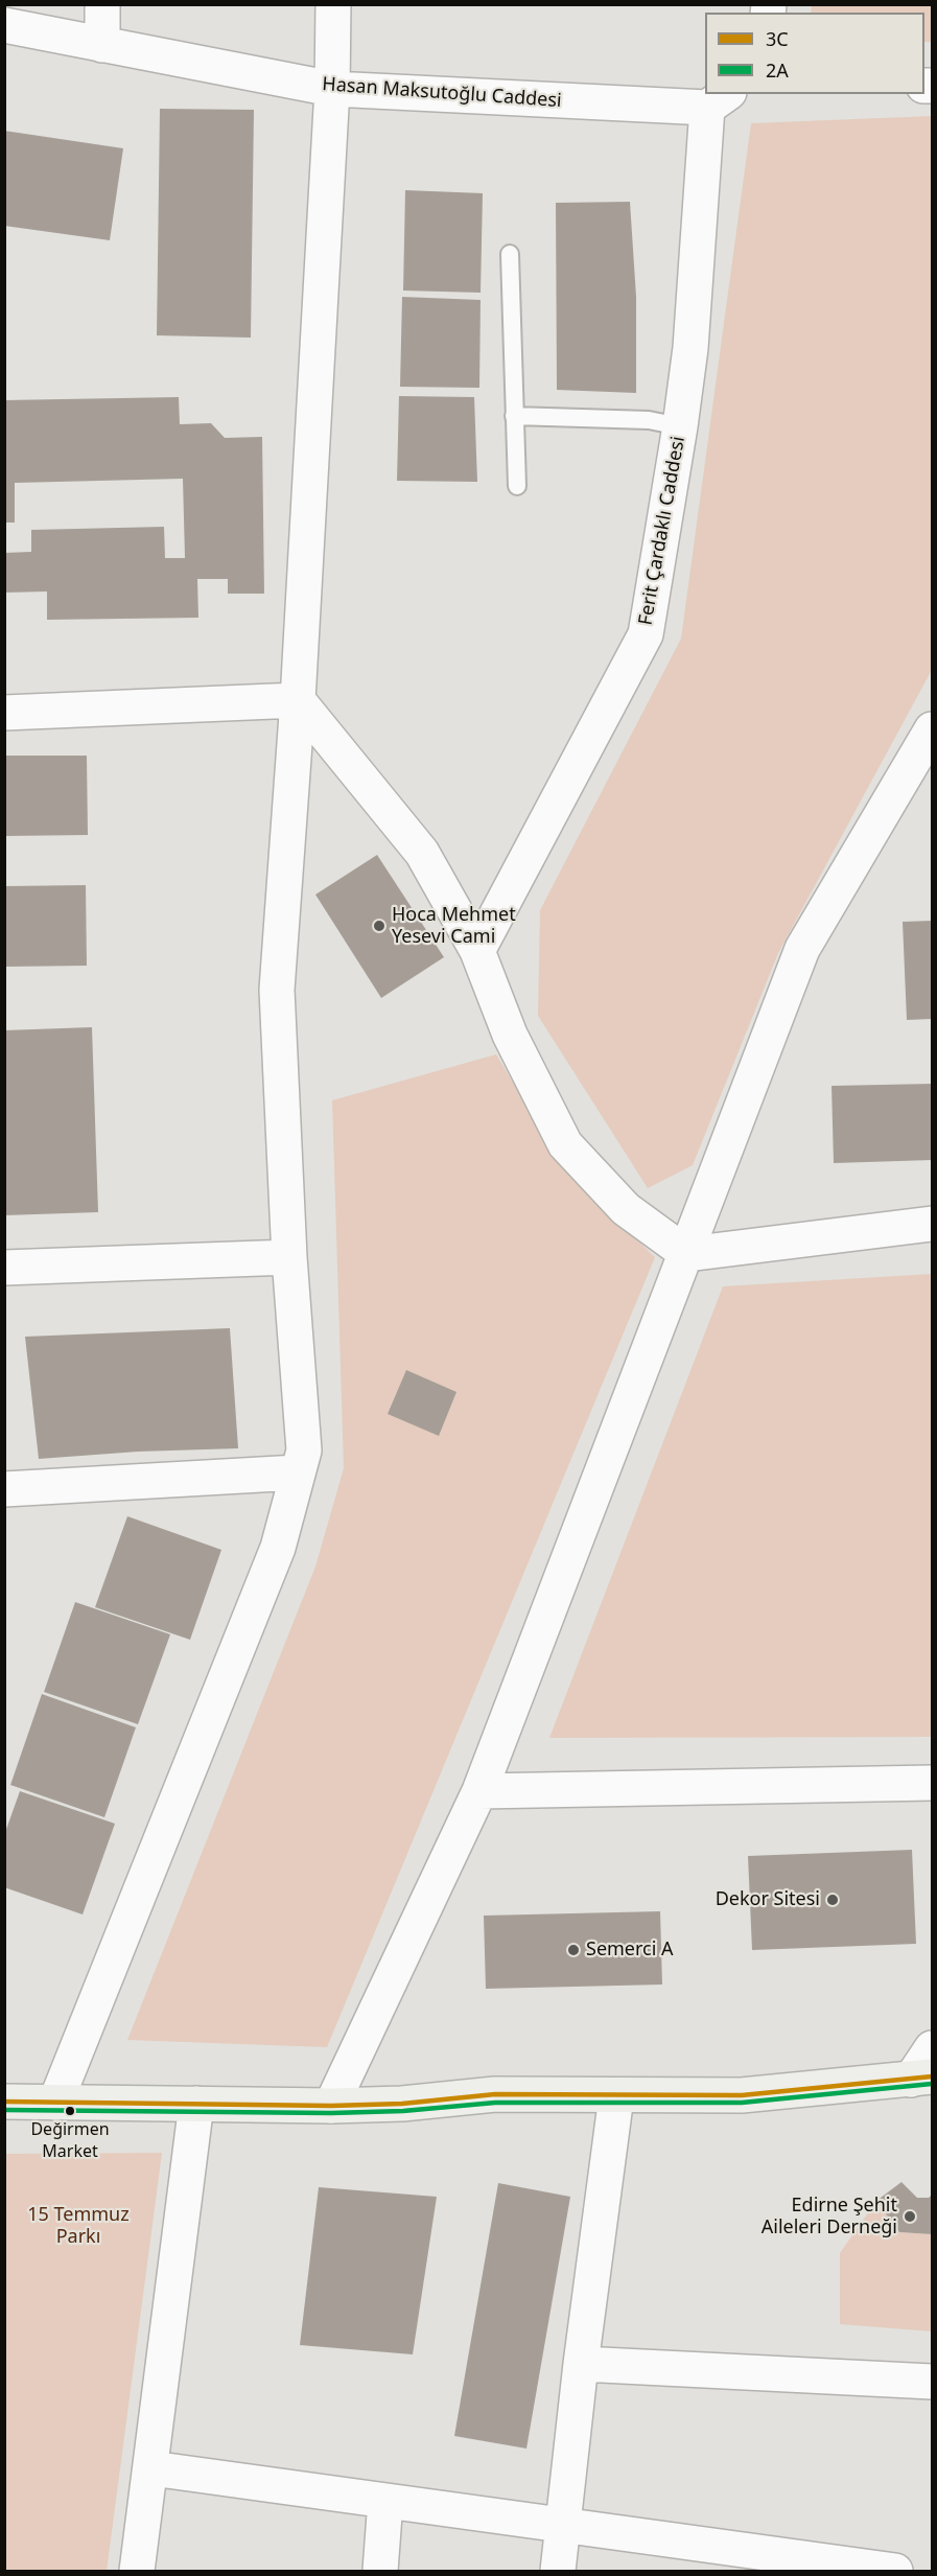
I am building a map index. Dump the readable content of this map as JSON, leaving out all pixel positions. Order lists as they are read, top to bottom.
{
  "streets": {
    "street": ["Hasan Maksutoğlu Caddesi", "Ferit Çardaklı Caddesi"]
  },
  "crossings": [
    ["Hasan Maksutoğlu Caddesi", "Ferit Çardaklı Caddesi"]
  ],
  "parks": ["15 Temmuz Parkı"],
  "places": [
    "Hoca Mehmet Yesevi Cami",
    "Dekor Sitesi",
    "Semerci A",
    "Değirmen Market",
    "Edirne Şehit Aileleri Derneği"
  ],
  "lines": ["transit line 3C", "transit line 2A"],
  "legend": ["3C", "2A"]
}
